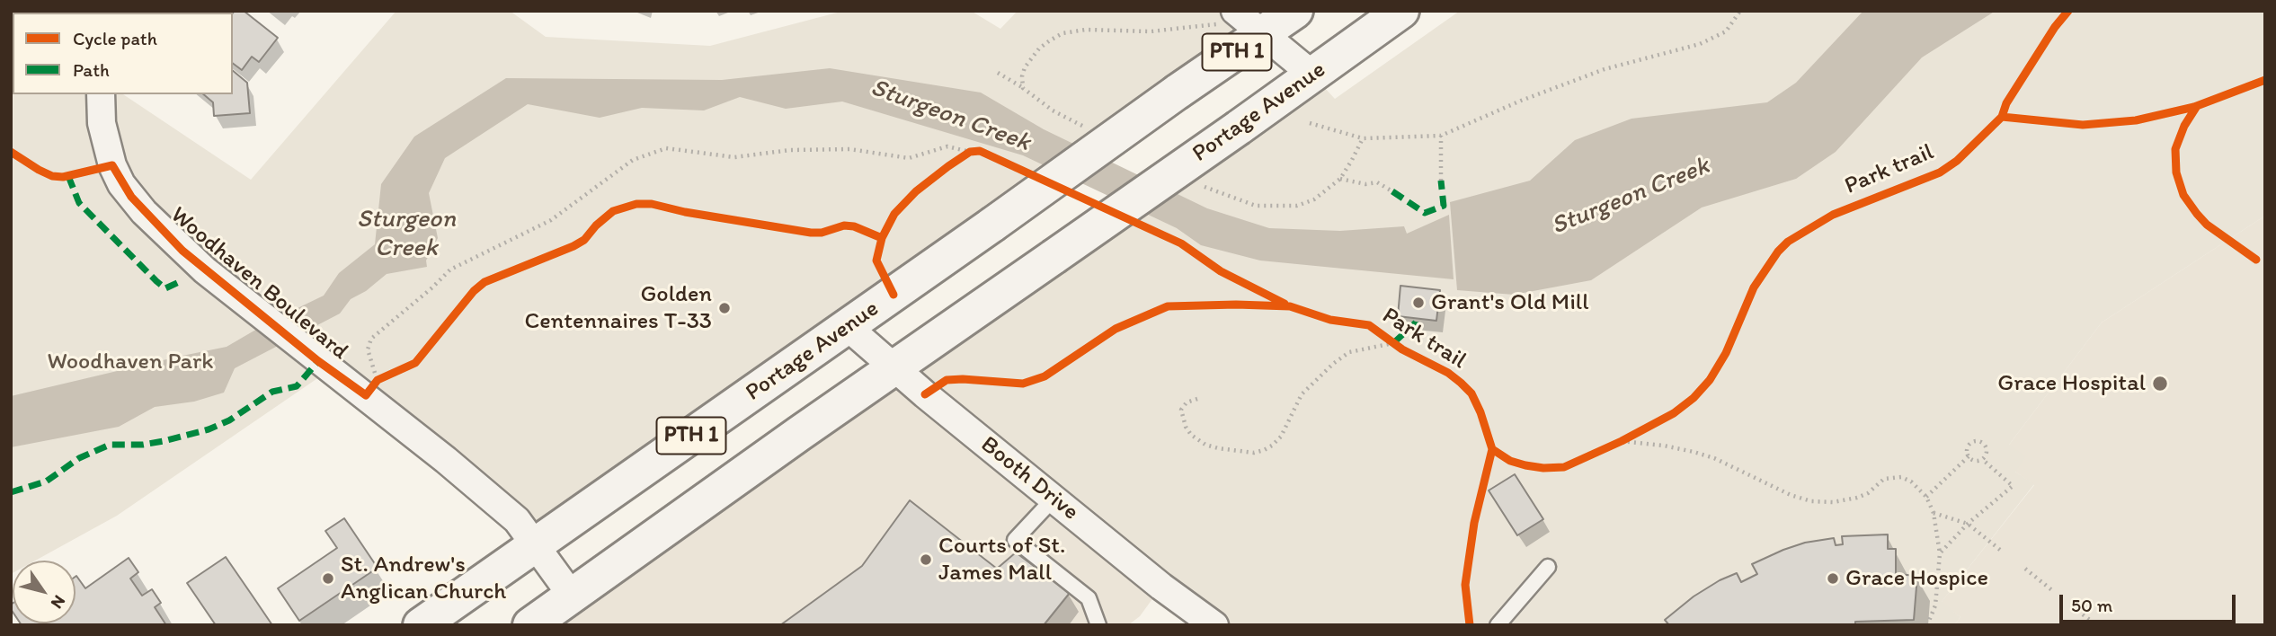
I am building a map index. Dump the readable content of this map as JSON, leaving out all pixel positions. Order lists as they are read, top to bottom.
{
  "streets": {
    "highway": ["PTH 1", "Portage Avenue"],
    "street": ["Woodhaven Boulevard", "Booth Drive"],
    "cycle path": ["Park trail"]
  },
  "crossings": [
    ["Portage Avenue", "Woodhaven Boulevard"],
    ["Portage Avenue", "Booth Drive"]
  ],
  "water": ["Sturgeon Creek"],
  "parks": ["Woodhaven Park"],
  "places": [
    "Grant's Old Mill",
    "Golden Centennaires T-33",
    "Grace Hospital",
    "Courts of St. James Mall",
    "St. Andrew's Anglican Church",
    "Grace Hospice"
  ],
  "legend": ["Cycle path", "Path"],
  "scale_bar": "50 m",
  "north": "bottom right"
}
